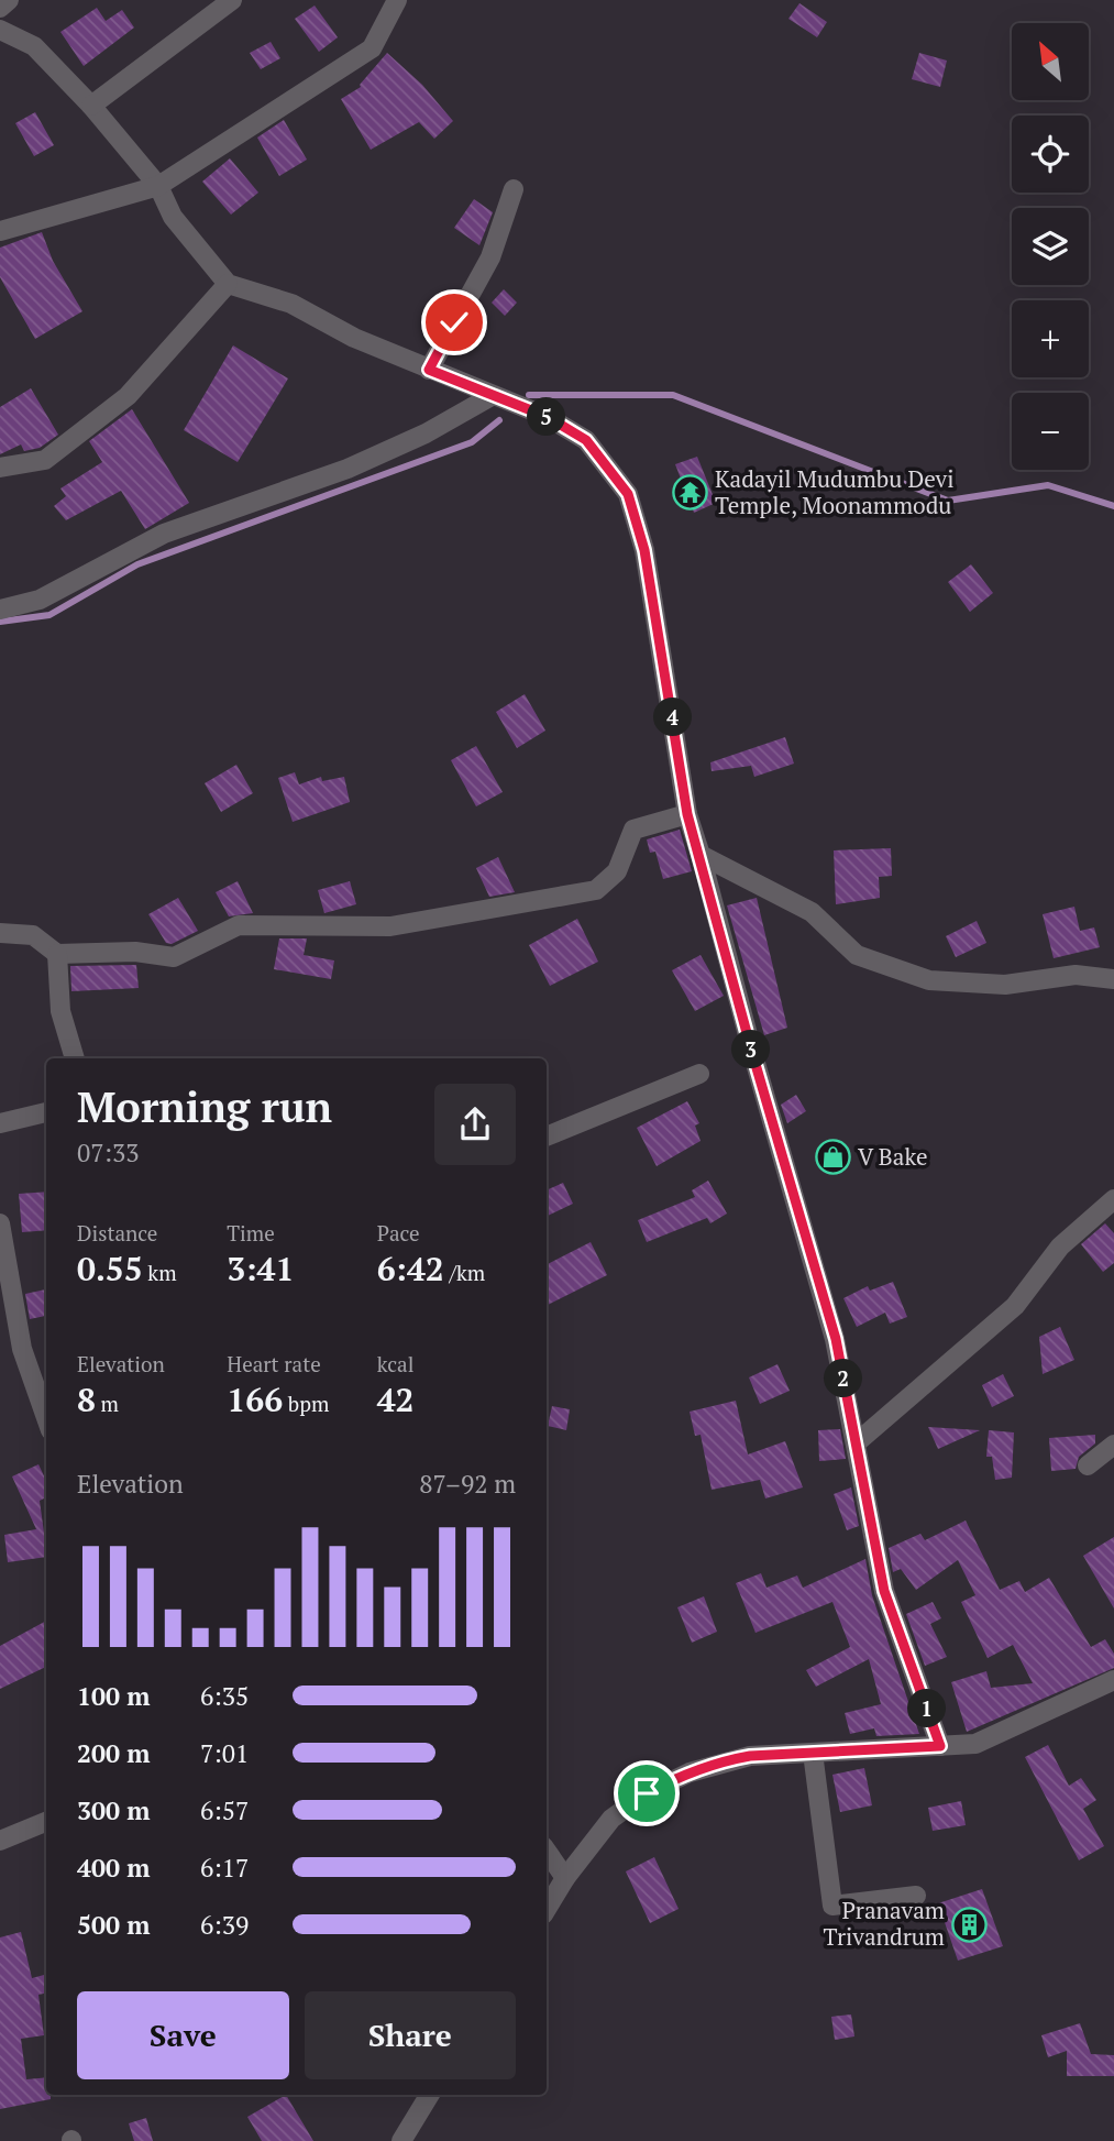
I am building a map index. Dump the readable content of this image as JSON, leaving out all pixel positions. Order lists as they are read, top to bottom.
{
  "places": {
    "temple": ["Kadayil Mudumbu Devi Temple, Moonammodu"],
    "shop": ["V Bake"],
    "building": ["Pranavam Trivandrum"]
  },
  "north": "top left",
  "page": {
    "map_buttons": ["+", "−"],
    "pins": [
      "5",
      "4",
      "3",
      "2",
      "1"
    ],
    "heading": ["Morning run", "07:33"],
    "stats": [
      ["Distance", "0.55 km"],
      ["Time", "3:41"],
      ["Pace", "6:42 /km"],
      ["Elevation", "8 m"],
      ["Heart rate", "166 bpm"],
      ["kcal", "42"]
    ],
    "chart": ["Elevation", "87–92 m"],
    "list": [
      {
        "name": "100 m",
        "note": "6:35"
      },
      {
        "name": "200 m",
        "note": "7:01"
      },
      {
        "name": "300 m",
        "note": "6:57"
      },
      {
        "name": "400 m",
        "note": "6:17"
      },
      {
        "name": "500 m",
        "note": "6:39"
      }
    ],
    "buttons": ["Save", "Share"]
  }
}
